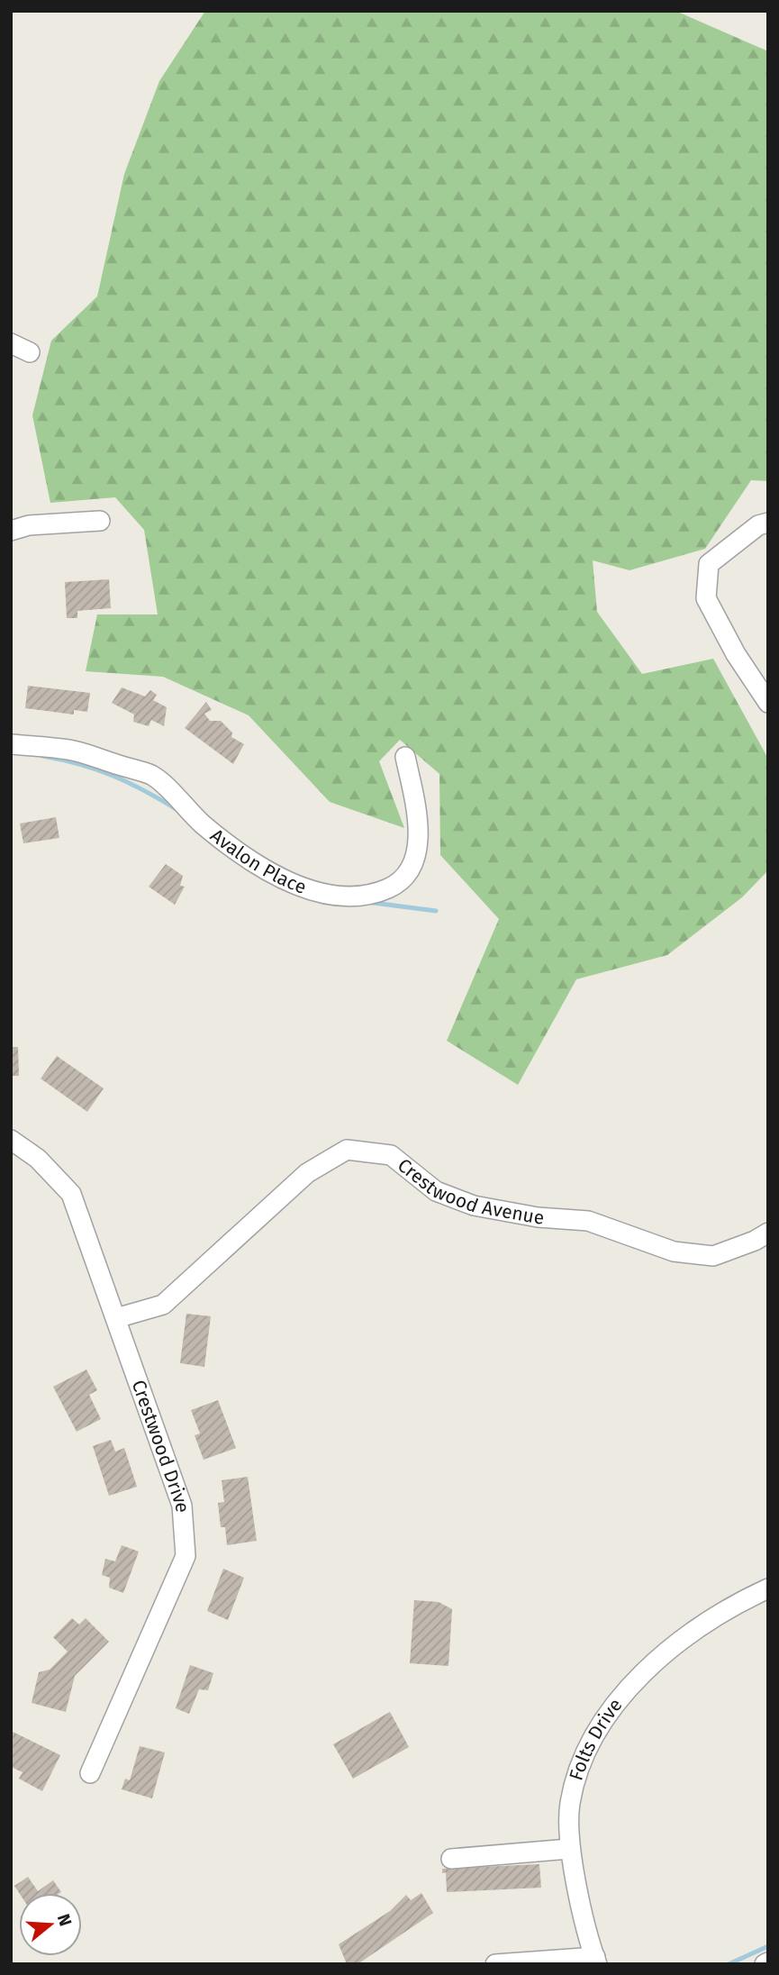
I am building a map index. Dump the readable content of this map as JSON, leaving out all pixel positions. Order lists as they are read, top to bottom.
{
  "streets": {
    "street": [
      "Avalon Place",
      "Crestwood Avenue",
      "Crestwood Drive",
      "Folts Drive"
    ]
  },
  "crossings": [
    ["Crestwood Avenue", "Crestwood Drive"]
  ],
  "north": "right"
}
